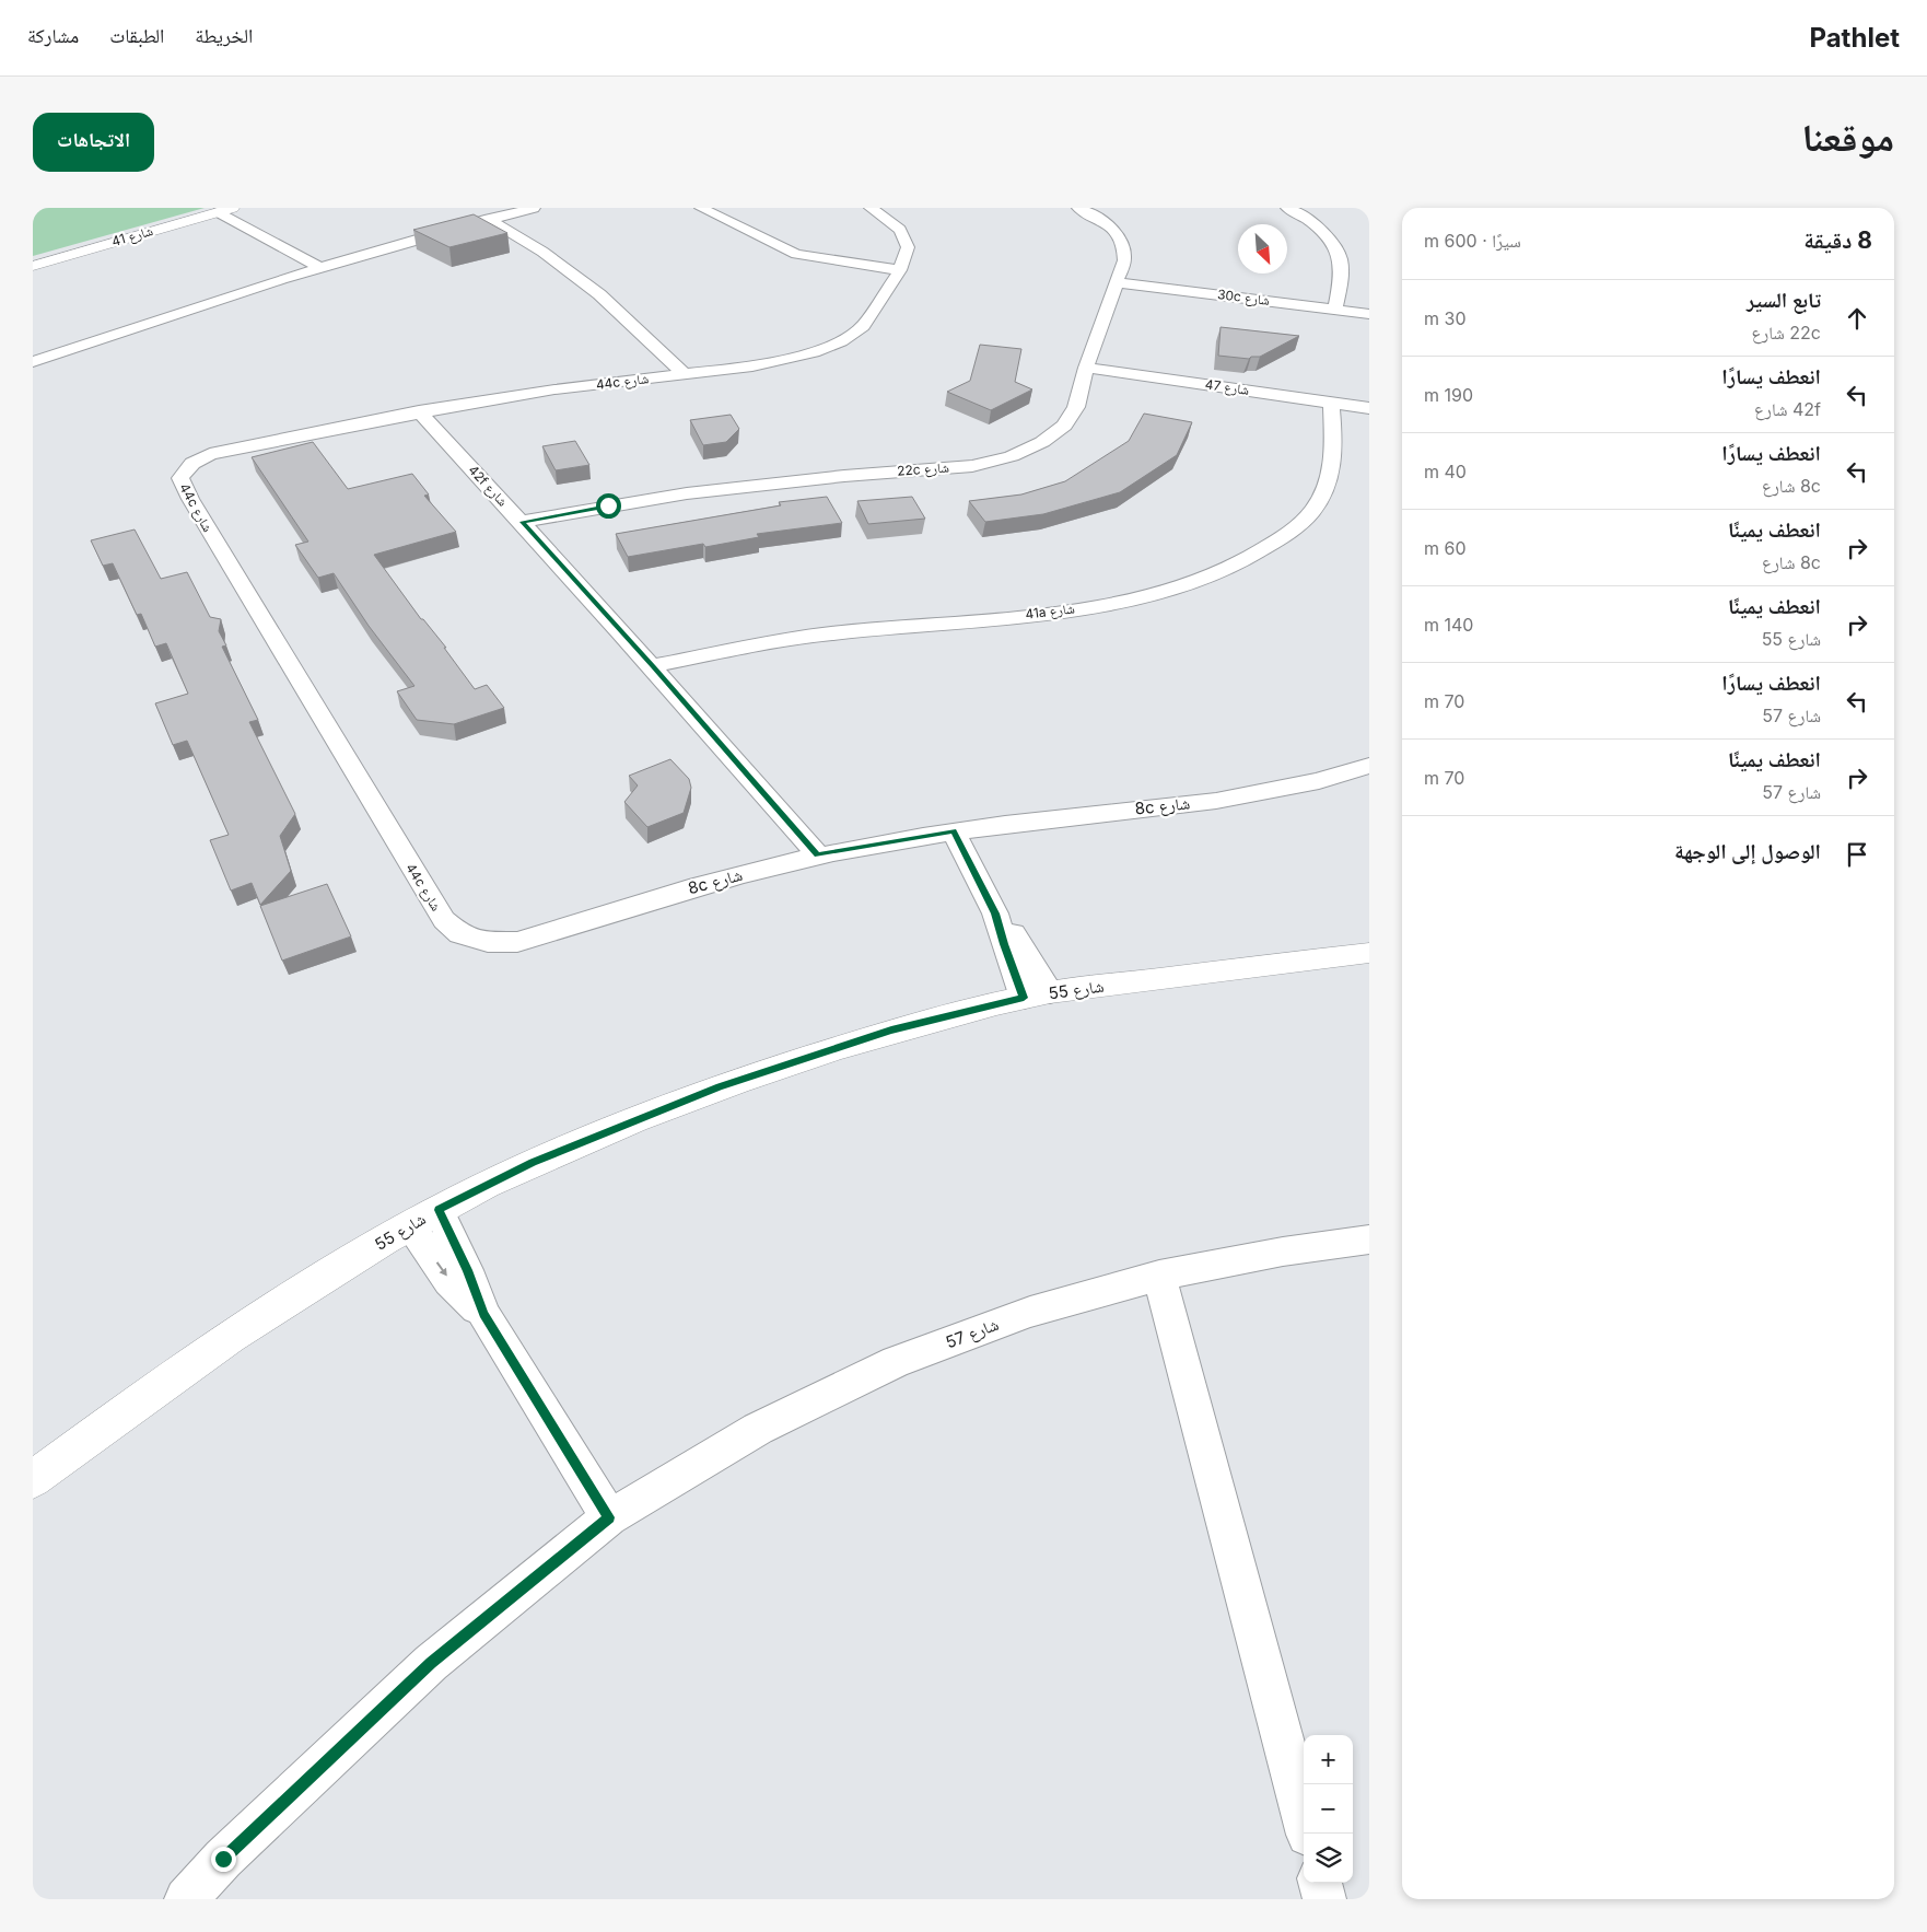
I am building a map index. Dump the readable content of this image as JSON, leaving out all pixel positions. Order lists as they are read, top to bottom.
{
  "streets": {
    "street": [
      "شارع 41",
      "30c شارع",
      "44c شارع",
      "شارع 47",
      "22c شارع",
      "42f شارع",
      "41a شارع",
      "8c شارع",
      "شارع 55",
      "شارع 57"
    ]
  },
  "crossings": [
    ["30c شارع", "22c شارع"],
    ["44c شارع", "42f شارع"],
    ["44c شارع", "8c شارع"],
    ["شارع 47", "22c شارع"],
    ["شارع 47", "41a شارع"],
    ["22c شارع", "42f شارع"],
    ["42f شارع", "41a شارع"],
    ["42f شارع", "8c شارع"]
  ],
  "north": "bottom right",
  "page": {
    "header": "Pathlet",
    "nav": ["الخريطة", "الطبقات", "مشاركة"],
    "title": "موقعنا",
    "buttons": "الاتجاهات",
    "heading": ["8 دقيقة", "سيرًا · 600 m"],
    "list": [
      ["تابع السير", "22c شارع", "30 m"],
      ["انعطف يسارًا", "42f شارع", "190 m"],
      ["انعطف يسارًا", "8c شارع", "40 m"],
      ["انعطف يمينًا", "8c شارع", "60 m"],
      ["انعطف يمينًا", "شارع 55", "140 m"],
      ["انعطف يسارًا", "شارع 57", "70 m"],
      ["انعطف يمينًا", "شارع 57", "70 m"],
      "الوصول إلى الوجهة"
    ],
    "map_buttons": ["+", "−"]
  }
}
